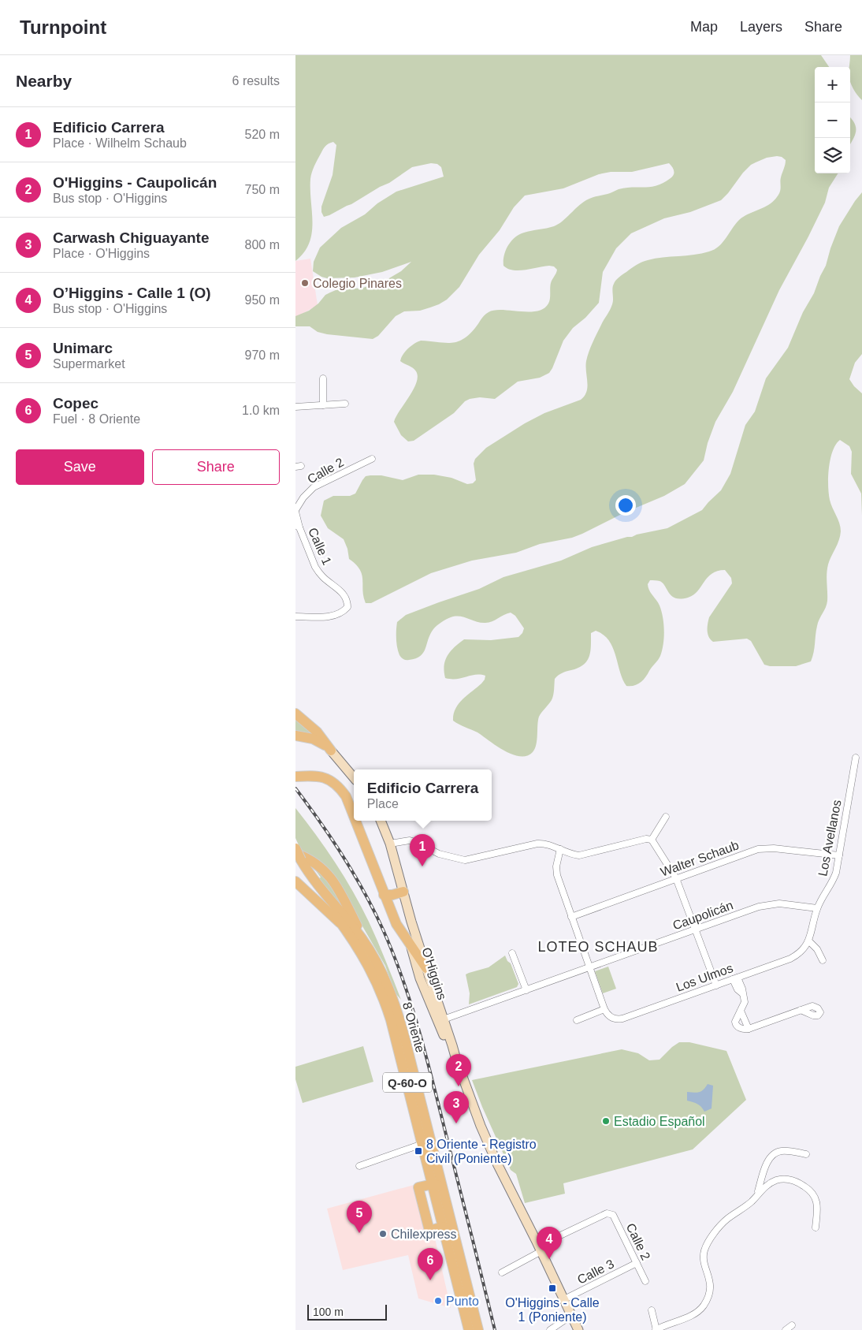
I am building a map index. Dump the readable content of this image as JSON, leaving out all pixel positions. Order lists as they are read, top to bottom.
{
  "streets": {
    "main road": ["O'Higgins", "8 Oriente", "Q-60-O"],
    "street": [
      "Calle 2",
      "Calle 1",
      "Los Avellanos",
      "Walter Schaub",
      "Caupolicán",
      "Los Ulmos",
      "Calle 3"
    ]
  },
  "crossings": [
    ["Calle 2", "Calle 1"],
    ["Calle 2", "O'Higgins"],
    ["Calle 2", "Calle 3"],
    ["Los Avellanos", "Walter Schaub"],
    ["Los Avellanos", "Caupolicán"],
    ["Los Avellanos", "Los Ulmos"],
    ["Caupolicán", "O'Higgins"],
    ["O'Higgins", "Calle 3"]
  ],
  "districts": ["LOTEO SCHAUB"],
  "places": {
    "other": [
      "Colegio Pinares",
      "Estadio Español",
      "Chilexpress",
      "Punto"
    ],
    "transit": ["8 Oriente - Registro Civil (Poniente)", "O'Higgins - Calle 1 (Poniente)"]
  },
  "scale_bar": "100 m",
  "page": {
    "header": "Turnpoint",
    "nav": ["Map", "Layers", "Share"],
    "heading": ["Nearby", "6 results"],
    "map_buttons": ["+", "−"],
    "list": [
      {
        "mark": "1",
        "name": "Edificio Carrera",
        "note": "Place · Wilhelm Schaub",
        "value": "520 m"
      },
      {
        "mark": "2",
        "name": "O'Higgins - Caupolicán",
        "note": "Bus stop · O'Higgins",
        "value": "750 m"
      },
      {
        "mark": "3",
        "name": "Carwash Chiguayante",
        "note": "Place · O'Higgins",
        "value": "800 m"
      },
      {
        "mark": "4",
        "name": "O’Higgins - Calle 1 (O)",
        "note": "Bus stop · O'Higgins",
        "value": "950 m"
      },
      {
        "mark": "5",
        "name": "Unimarc",
        "note": "Supermarket",
        "value": "970 m"
      },
      {
        "mark": "6",
        "name": "Copec",
        "note": "Fuel · 8 Oriente",
        "value": "1.0 km"
      }
    ],
    "buttons": ["Save", "Share"],
    "popup": ["Edificio Carrera", "Place"],
    "pins": [
      "1",
      "2",
      "3",
      "5",
      "4",
      "6"
    ],
    "scale": "100 m"
  }
}
